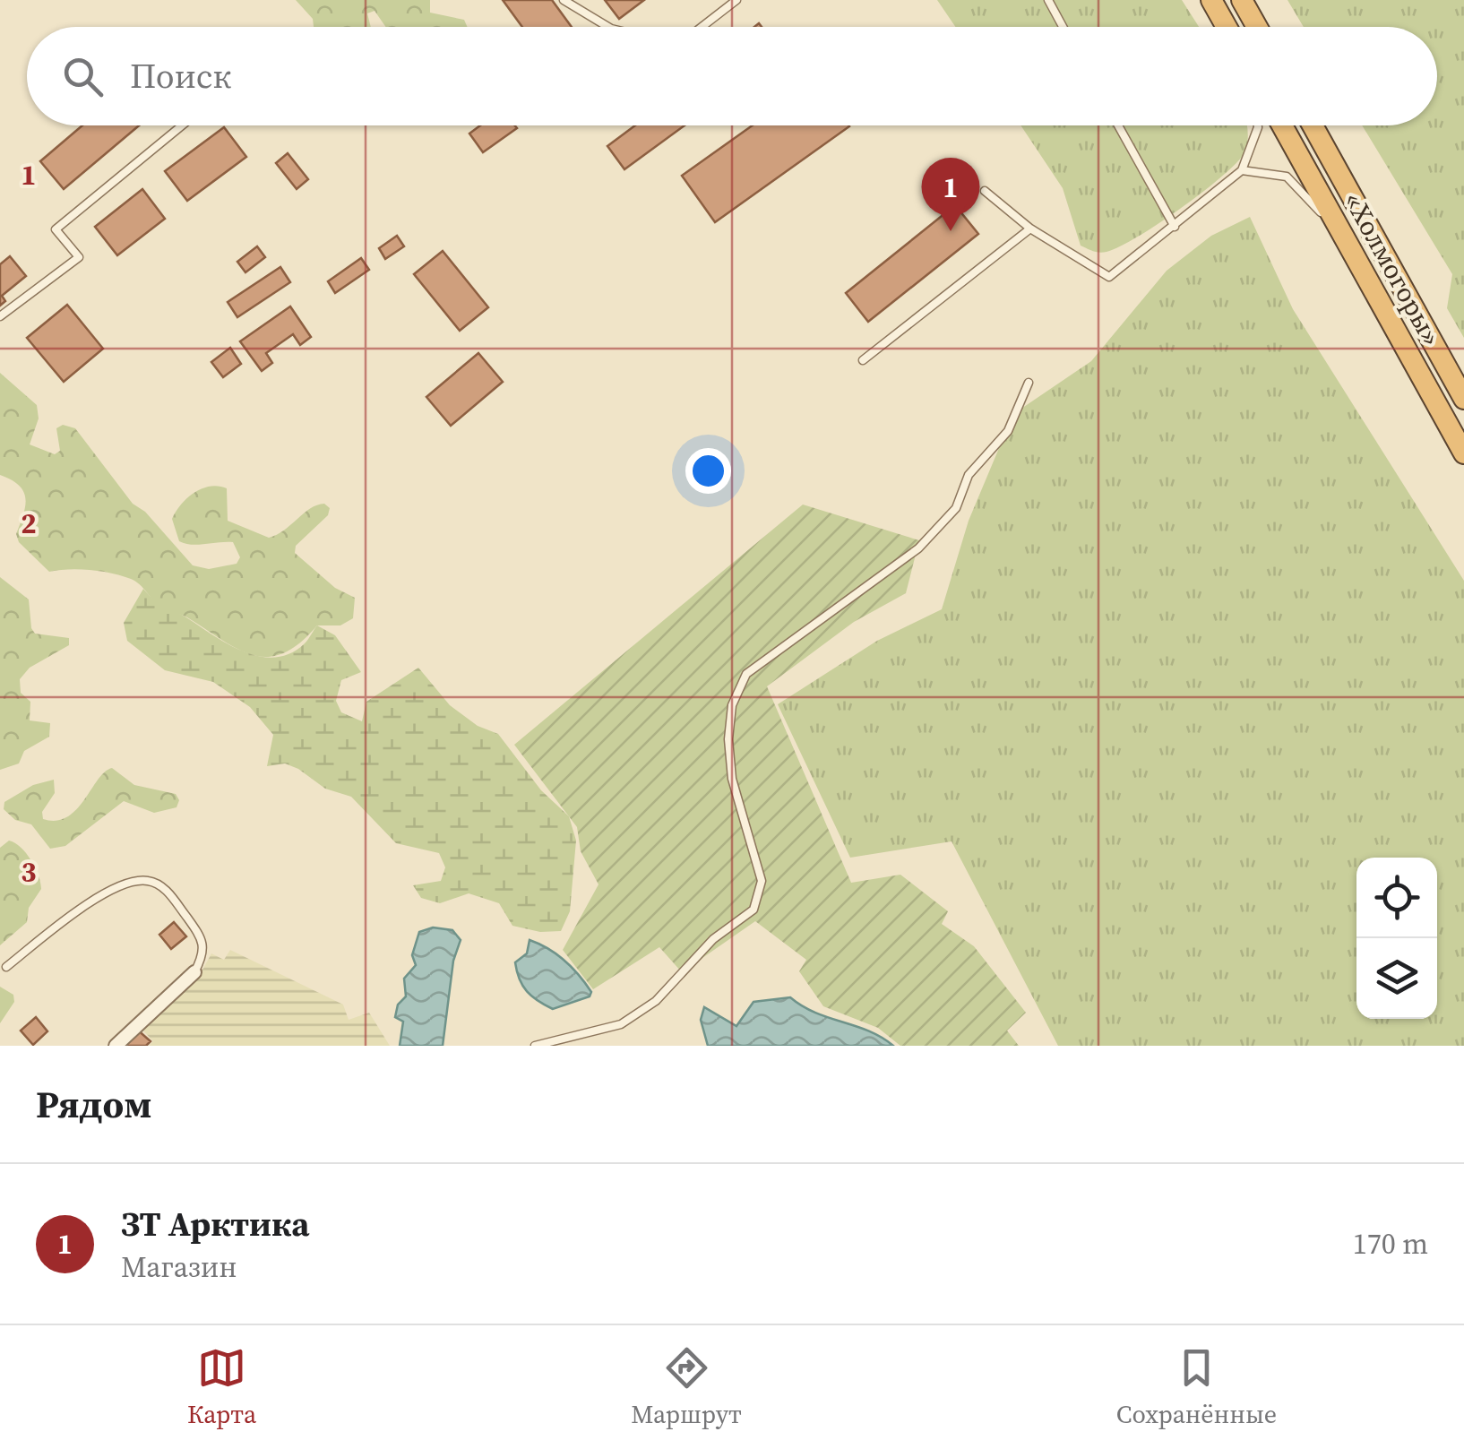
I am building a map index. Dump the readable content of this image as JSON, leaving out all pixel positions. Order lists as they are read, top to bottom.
{
  "streets": {
    "highway": ["«Холмогоры»"]
  },
  "page": {
    "search": "Поиск",
    "pins": "1",
    "heading": "Рядом",
    "list": [
      {
        "mark": "1",
        "name": "ЗТ Арктика",
        "note": "Магазин",
        "value": "170 m"
      }
    ],
    "nav": ["Карта", "Маршрут", "Сохранённые"]
  },
  "grid": {
    "rows": ["1", "2", "3"]
  }
}
